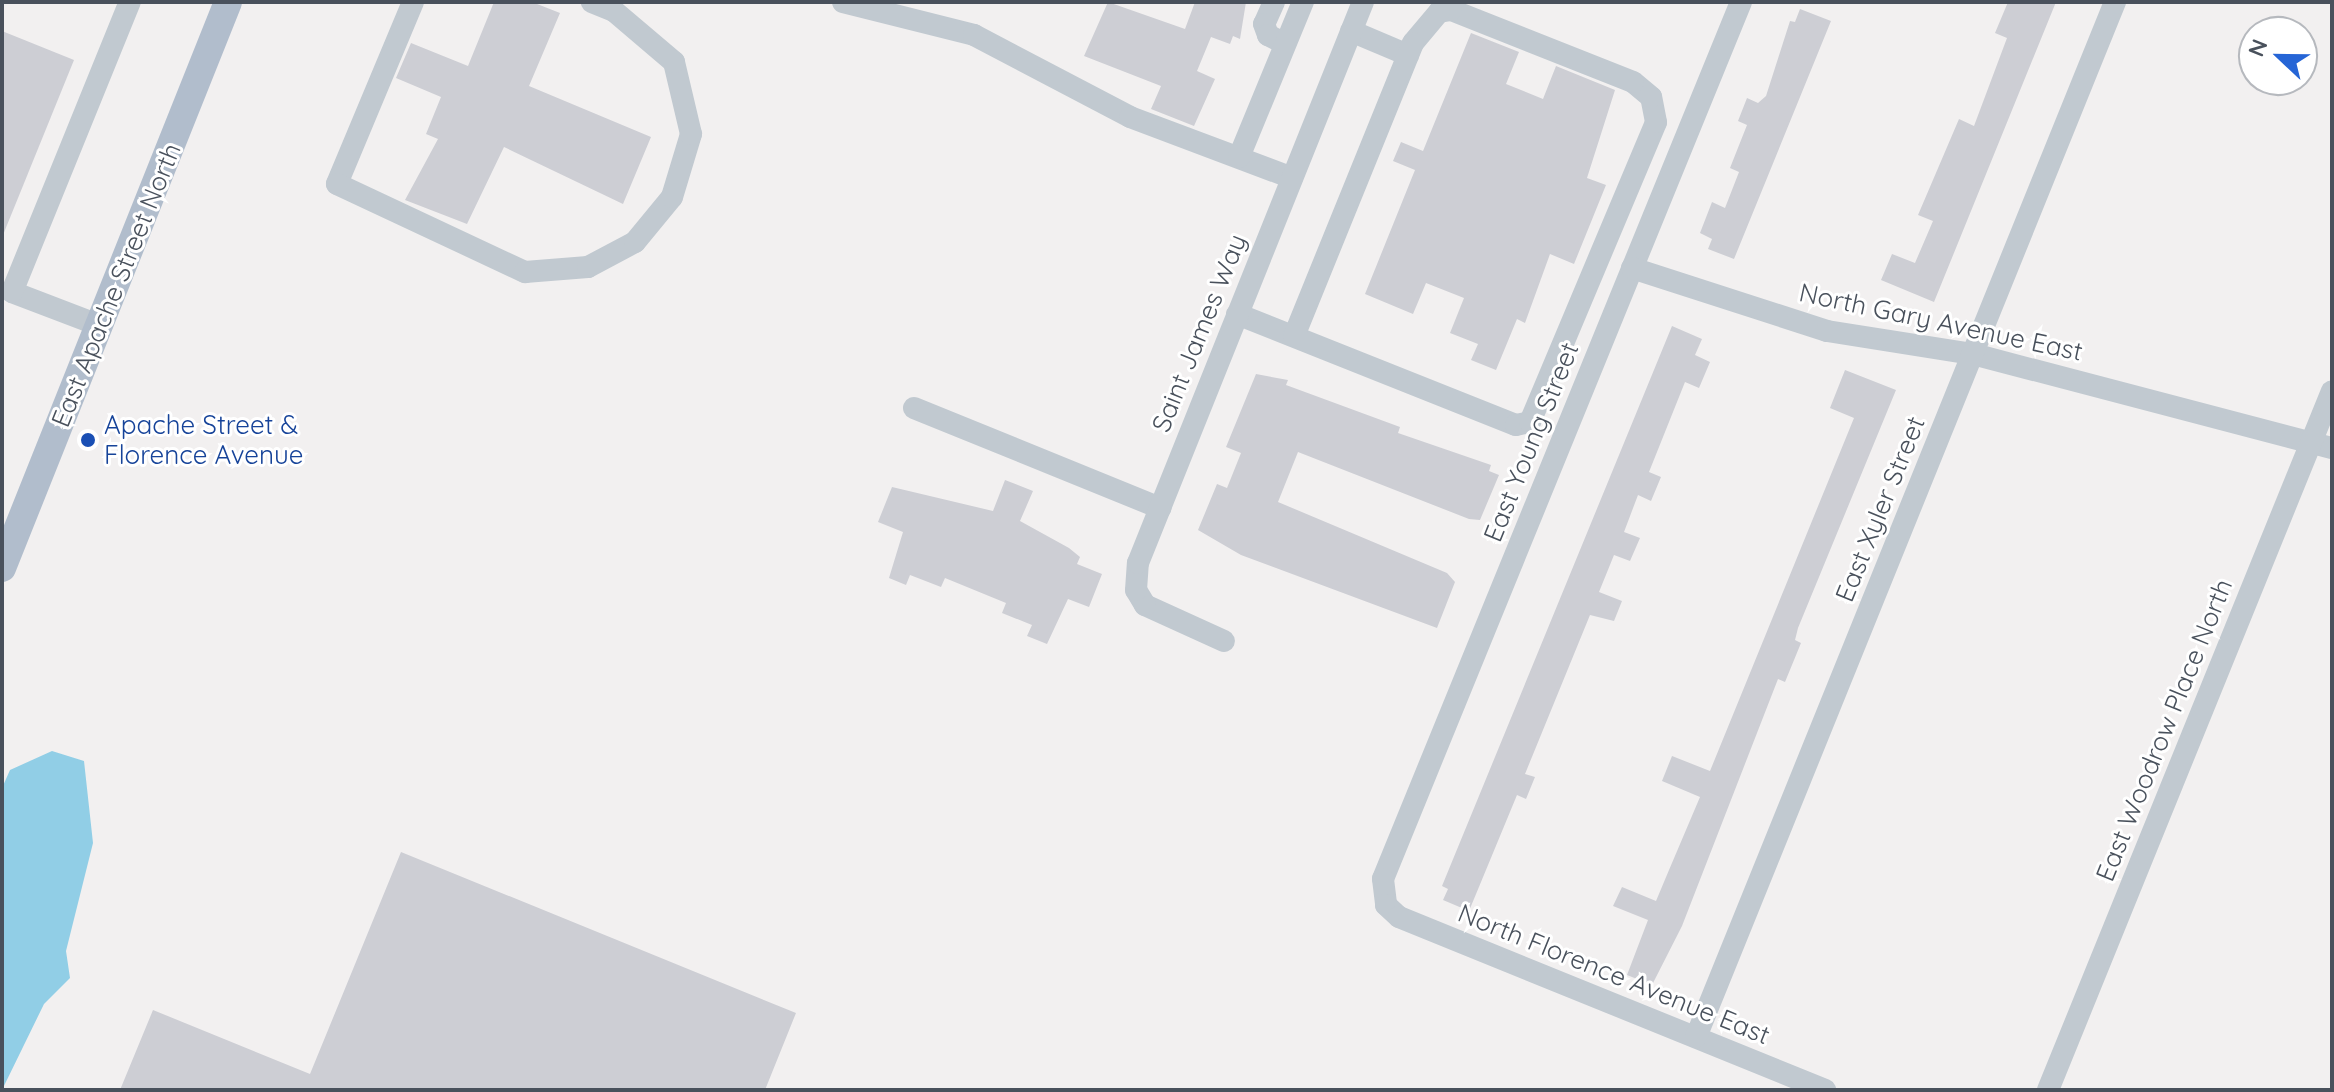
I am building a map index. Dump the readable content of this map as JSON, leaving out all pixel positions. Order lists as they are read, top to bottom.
{
  "streets": {
    "main road": ["East Apache Street North"],
    "street": [
      "North Gary Avenue East",
      "Saint James Way",
      "East Young Street",
      "East Xyler Street",
      "East Woodrow Place North",
      "North Florence Avenue East"
    ]
  },
  "crossings": [
    ["North Gary Avenue East", "East Young Street"],
    ["North Gary Avenue East", "East Xyler Street"],
    ["North Gary Avenue East", "East Woodrow Place North"],
    ["East Young Street", "North Florence Avenue East"],
    ["East Xyler Street", "North Florence Avenue East"]
  ],
  "places": ["Apache Street & Florence Avenue"],
  "north": "left"
}
